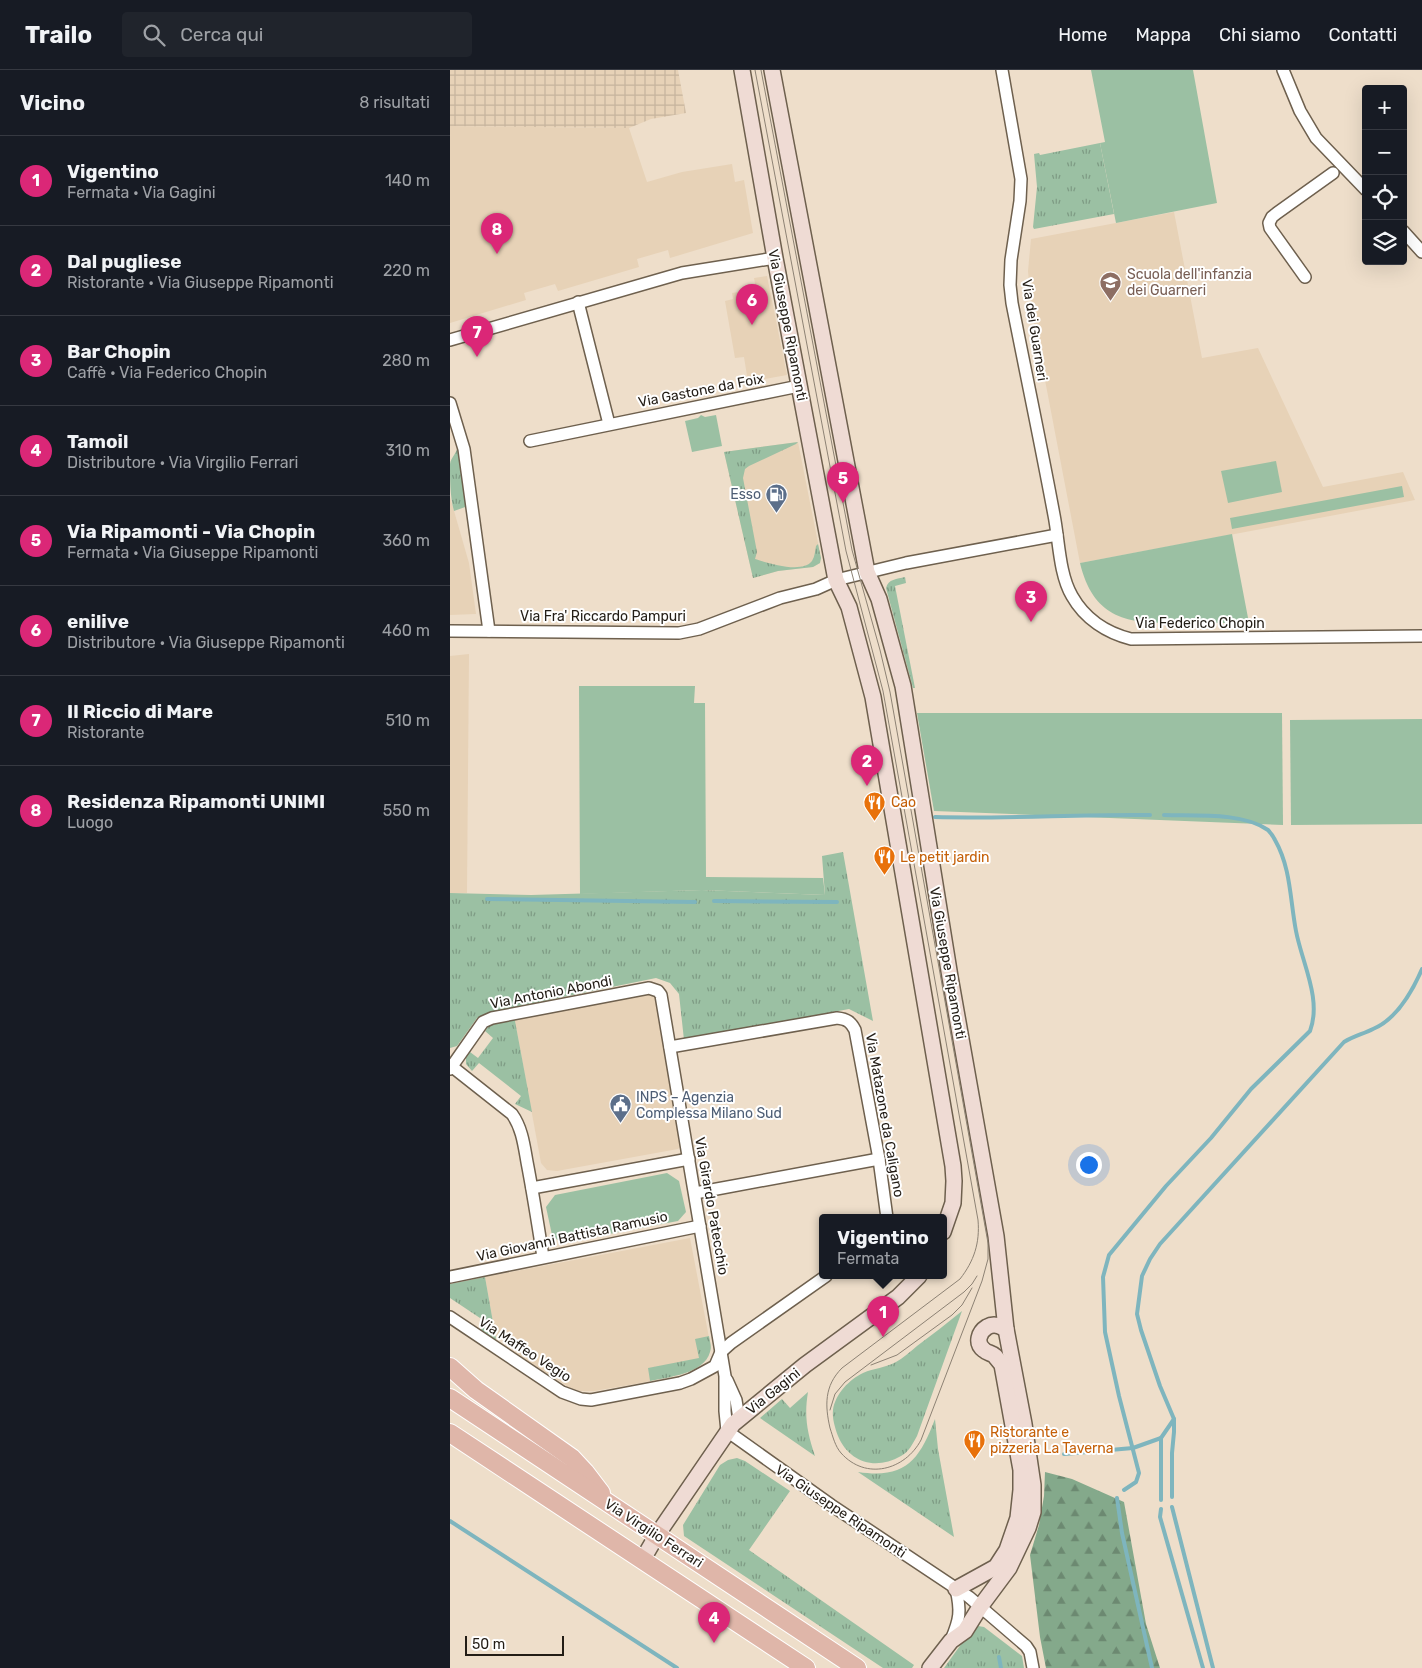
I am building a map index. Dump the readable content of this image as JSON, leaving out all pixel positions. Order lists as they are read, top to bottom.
{
  "streets": {
    "main road": ["Via Virgilio Ferrari"],
    "street": [
      "Via Giuseppe Ripamonti",
      "Via dei Guarneri",
      "Via Gastone da Foix",
      "Via Fra' Riccardo Pampuri",
      "Via Federico Chopin",
      "Via Antonio Abondi",
      "Via Matazone da Caligano",
      "Via Girardo Patecchio",
      "Via Giovanni Battista Ramusio",
      "Via Maffeo Vegio",
      "Via Gagini"
    ]
  },
  "crossings": [
    ["Via Giuseppe Ripamonti", "Via Gastone da Foix"],
    ["Via Giuseppe Ripamonti", "Via Fra' Riccardo Pampuri"],
    ["Via Giuseppe Ripamonti", "Via Girardo Patecchio"],
    ["Via Giuseppe Ripamonti", "Via Gagini"],
    ["Via dei Guarneri", "Via Federico Chopin"],
    ["Via Antonio Abondi", "Via Girardo Patecchio"],
    ["Via Matazone da Caligano", "Via Girardo Patecchio"],
    ["Via Girardo Patecchio", "Via Giovanni Battista Ramusio"],
    ["Via Girardo Patecchio", "Via Maffeo Vegio"],
    ["Via Girardo Patecchio", "Via Gagini"],
    ["Via Gagini", "Via Virgilio Ferrari"]
  ],
  "places": {
    "school or university": ["Scuola dell'infanzia dei Guarneri"],
    "fuel station": ["Esso"],
    "restaurant": ["Cao", "Le petit jardin", "Ristorante e pizzeria La Taverna"],
    "public building": ["INPS – Agenzia Complessa Milano Sud"]
  },
  "scale_bar": "50 m",
  "page": {
    "header": "Trailo",
    "search": "Cerca qui",
    "nav": [
      "Home",
      "Mappa",
      "Chi siamo",
      "Contatti"
    ],
    "heading": ["Vicino", "8 risultati"],
    "map_buttons": ["+", "−"],
    "list": [
      {
        "mark": "1",
        "name": "Vigentino",
        "note": "Fermata · Via Gagini",
        "value": "140 m"
      },
      {
        "mark": "2",
        "name": "Dal pugliese",
        "note": "Ristorante · Via Giuseppe Ripamonti",
        "value": "220 m"
      },
      {
        "mark": "3",
        "name": "Bar Chopin",
        "note": "Caffè · Via Federico Chopin",
        "value": "280 m"
      },
      {
        "mark": "4",
        "name": "Tamoil",
        "note": "Distributore · Via Virgilio Ferrari",
        "value": "310 m"
      },
      {
        "mark": "5",
        "name": "Via Ripamonti - Via Chopin",
        "note": "Fermata · Via Giuseppe Ripamonti",
        "value": "360 m"
      },
      {
        "mark": "6",
        "name": "enilive",
        "note": "Distributore · Via Giuseppe Ripamonti",
        "value": "460 m"
      },
      {
        "mark": "7",
        "name": "Il Riccio di Mare",
        "note": "Ristorante",
        "value": "510 m"
      },
      {
        "mark": "8",
        "name": "Residenza Ripamonti UNIMI",
        "note": "Luogo",
        "value": "550 m"
      }
    ],
    "pins": [
      "8",
      "6",
      "7",
      "5",
      "3",
      "2",
      "1",
      "4"
    ],
    "popup": ["Vigentino", "Fermata"],
    "scale": "50 m"
  }
}
